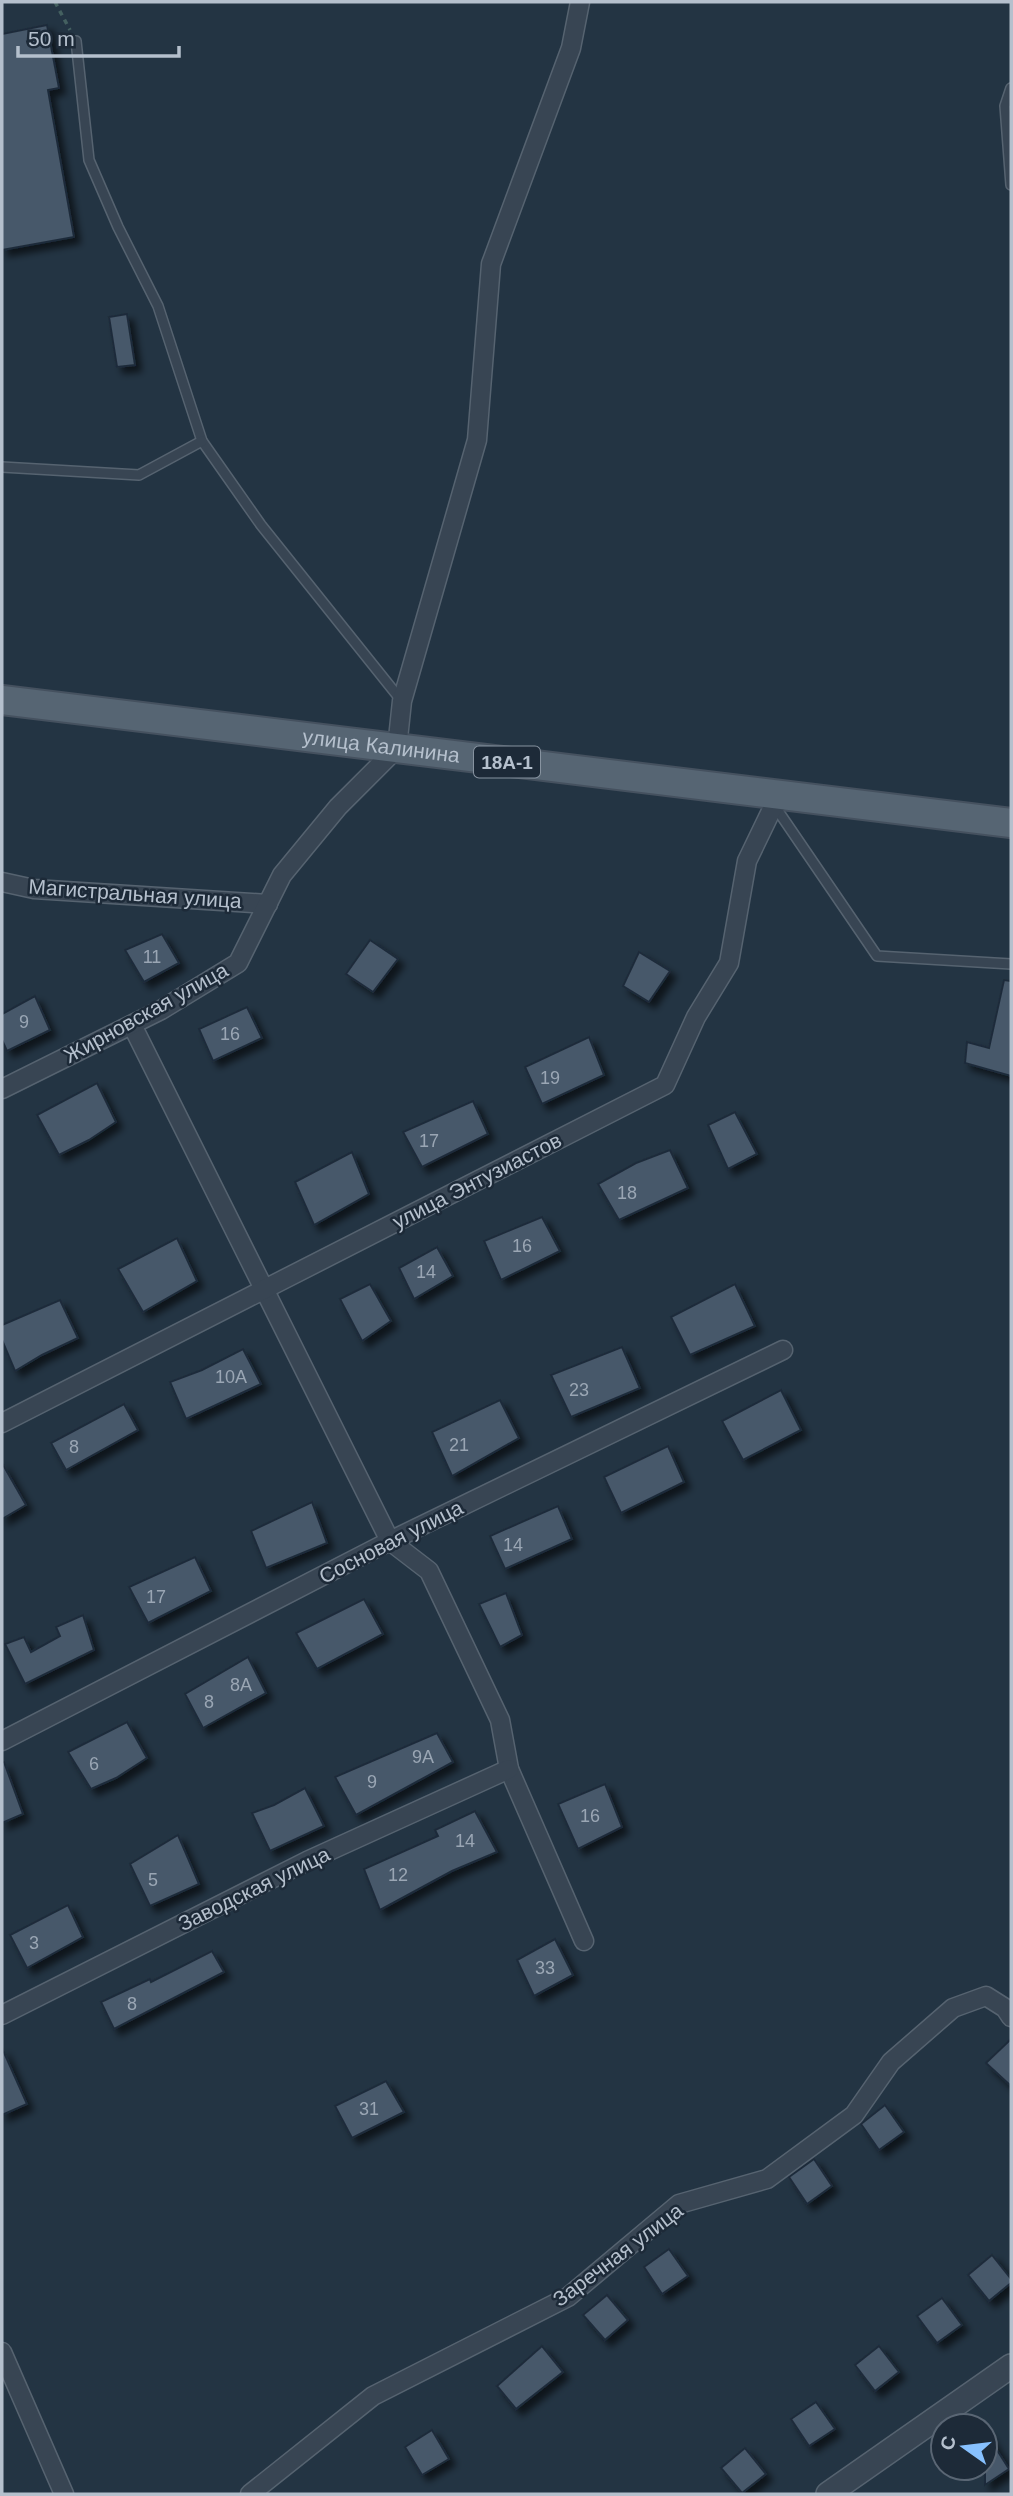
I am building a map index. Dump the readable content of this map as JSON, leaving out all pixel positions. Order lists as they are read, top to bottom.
{
  "streets": {
    "main road": ["улица Калинина", "18А-1"],
    "street": [
      "Магистральная улица",
      "Жирновская улица",
      "улица Энтузиастов",
      "Сосновая улица",
      "Заводская улица",
      "Заречная улица"
    ]
  },
  "crossings": [
    ["улица Калинина", "Жирновская улица"],
    ["улица Калинина", "улица Энтузиастов"],
    ["Магистральная улица", "Жирновская улица"]
  ],
  "house_numbers": [
    "11",
    "9",
    "16",
    "19",
    "17",
    "18",
    "16",
    "14",
    "10А",
    "23",
    "21",
    "8",
    "14",
    "17",
    "8А",
    "8",
    "9А",
    "6",
    "9",
    "16",
    "14",
    "12",
    "5",
    "3",
    "33",
    "8",
    "31"
  ],
  "scale_bar": "50 m",
  "north": "left"
}
